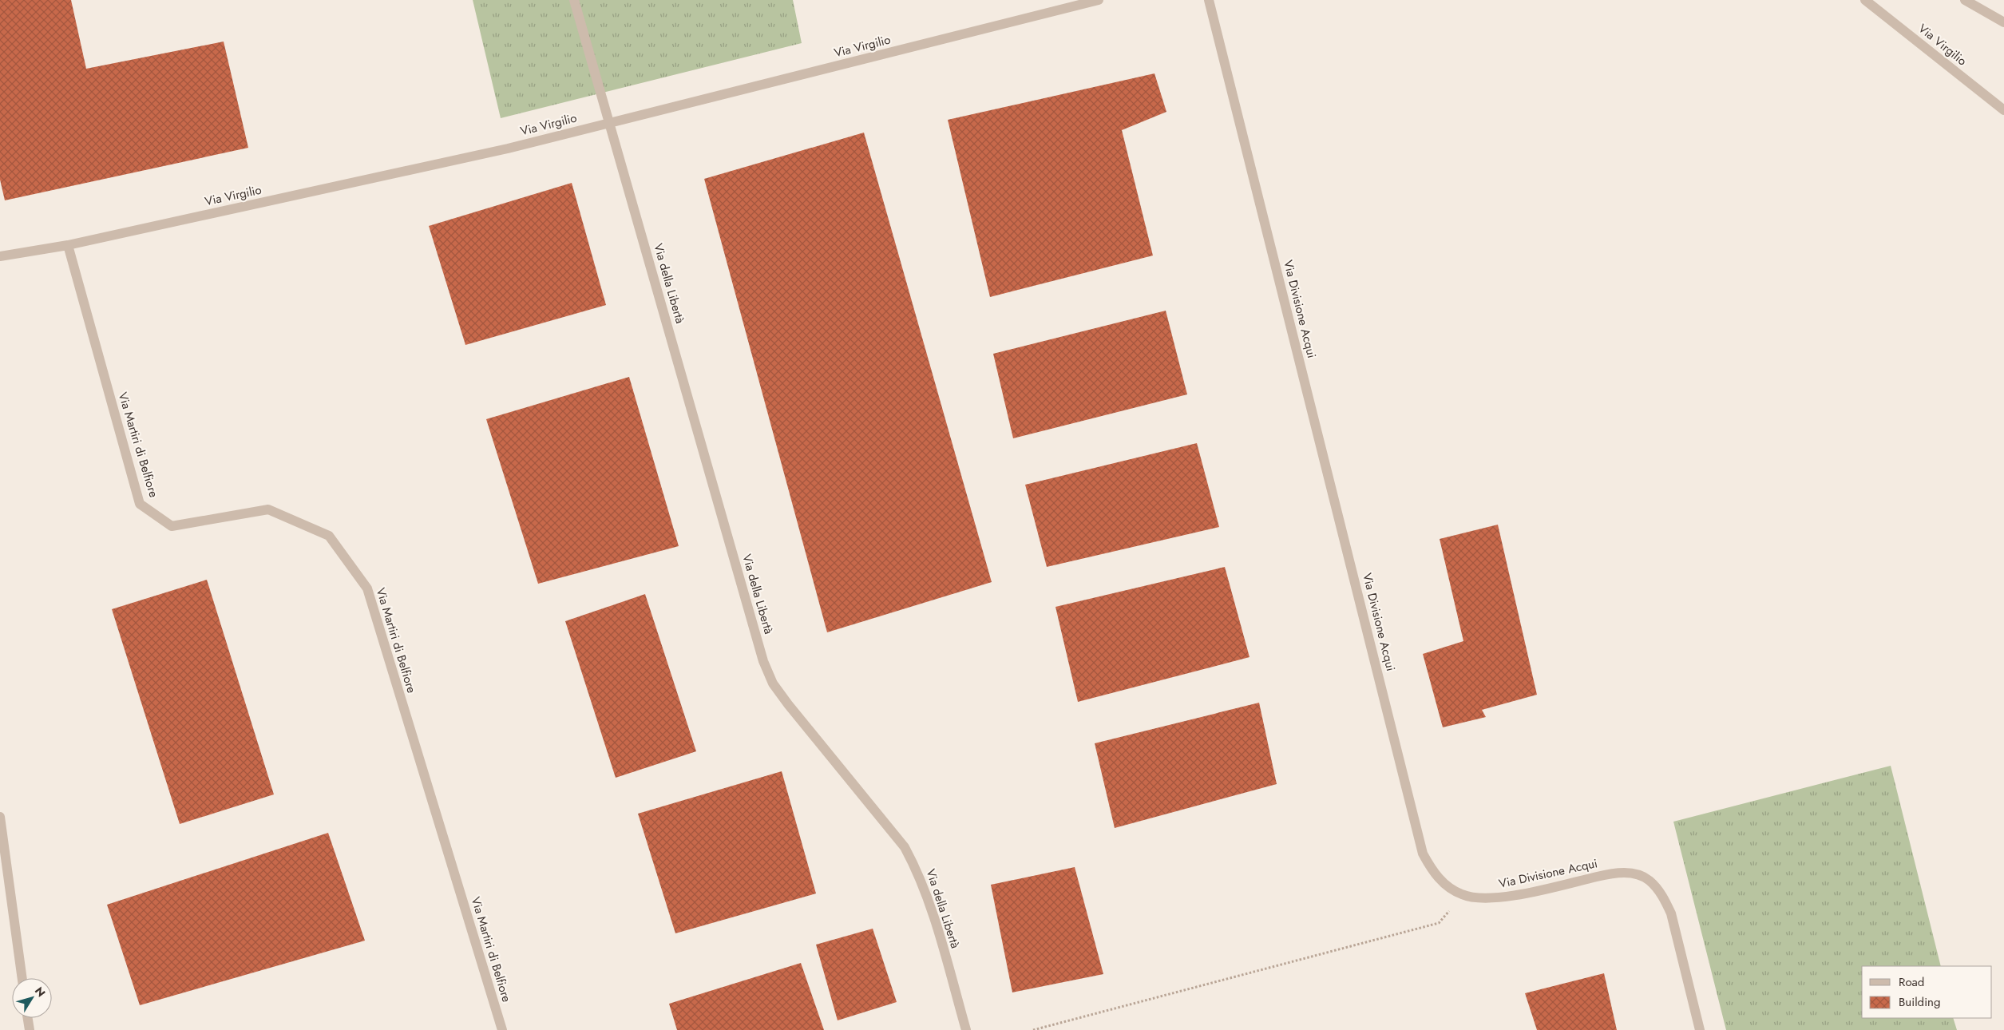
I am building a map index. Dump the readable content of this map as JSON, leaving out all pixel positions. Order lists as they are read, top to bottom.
{
  "streets": {
    "street": [
      "Via Virgilio",
      "Via della Libertà",
      "Via Divisione Acqui",
      "Via Martiri di Belfiore"
    ]
  },
  "crossings": [
    ["Via Virgilio", "Via della Libertà"],
    ["Via Virgilio", "Via Martiri di Belfiore"]
  ],
  "legend": ["Road", "Building"],
  "north": "top right"
}
